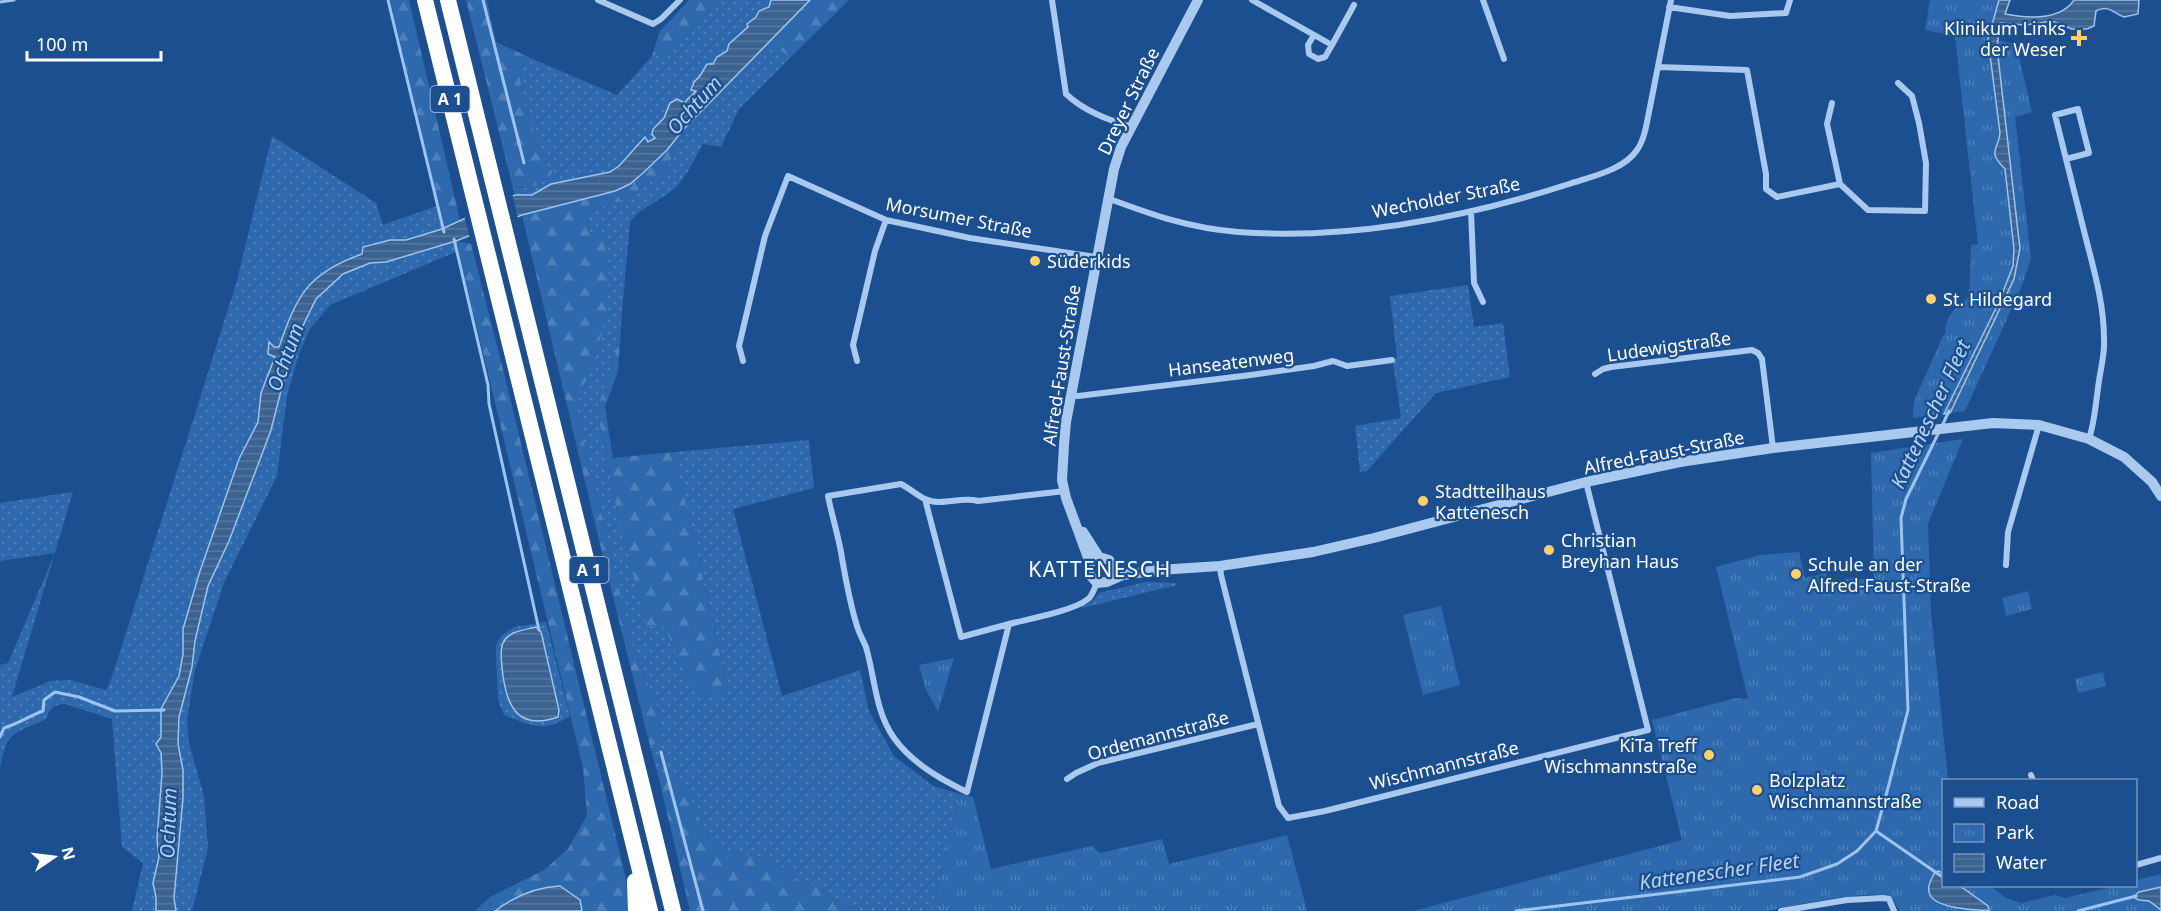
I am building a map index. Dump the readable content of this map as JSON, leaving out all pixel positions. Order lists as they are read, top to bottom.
{
  "streets": {
    "highway": ["A 1"],
    "street": [
      "Dreyer Straße",
      "Wecholder Straße",
      "Morsumer Straße",
      "Ludewigstraße",
      "Hanseatenweg",
      "Alfred-Faust-Straße",
      "Ordemannstraße",
      "Wischmannstraße"
    ]
  },
  "crossings": [
    ["Dreyer Straße", "Wecholder Straße"],
    ["Dreyer Straße", "Morsumer Straße"],
    ["Dreyer Straße", "Alfred-Faust-Straße"],
    ["Morsumer Straße", "Alfred-Faust-Straße"],
    ["Ludewigstraße", "Alfred-Faust-Straße"],
    ["Hanseatenweg", "Alfred-Faust-Straße"],
    ["Alfred-Faust-Straße", "Wischmannstraße"],
    ["Ordemannstraße", "Wischmannstraße"]
  ],
  "districts": ["KATTENESCH"],
  "water": ["Ochtum", "Kattenescher Fleet"],
  "places": {
    "health": ["Klinikum Links der Weser"],
    "other": [
      "Süderkids",
      "St. Hildegard",
      "Stadtteilhaus Kattenesch",
      "Christian Breyhan Haus",
      "Schule an der Alfred-Faust-Straße",
      "KiTa Treff Wischmannstraße",
      "Bolzplatz Wischmannstraße"
    ]
  },
  "legend": ["Road", "Park", "Water"],
  "scale_bar": "100 m",
  "north": "right"
}
